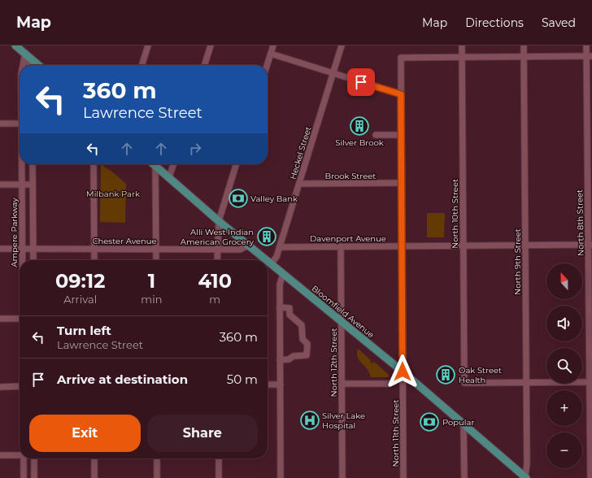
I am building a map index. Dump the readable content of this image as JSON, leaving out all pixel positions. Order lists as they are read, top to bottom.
{
  "streets": {
    "main road": ["Bloomfield Avenue"],
    "street": [
      "Heckel Street",
      "Brook Street",
      "North 10th Street",
      "North 8th Street",
      "Ampere Parkway",
      "Davenport Avenue",
      "Chester Avenue",
      "North 9th Street",
      "North 12th Street",
      "North 11th Street"
    ]
  },
  "crossings": [
    ["Heckel Street", "Brook Street"],
    ["Heckel Street", "Davenport Avenue"],
    ["Heckel Street", "Bloomfield Avenue"],
    ["Brook Street", "North 11th Street"],
    ["North 10th Street", "Davenport Avenue"],
    ["North 10th Street", "North 9th Street"],
    ["North 10th Street", "North 11th Street"],
    ["North 8th Street", "Davenport Avenue"],
    ["Ampere Parkway", "Chester Avenue"],
    ["Davenport Avenue", "North 9th Street"],
    ["Davenport Avenue", "North 12th Street"],
    ["Davenport Avenue", "North 11th Street"],
    ["Chester Avenue", "Bloomfield Avenue"],
    ["North 9th Street", "Bloomfield Avenue"],
    ["Bloomfield Avenue", "North 12th Street"],
    ["Bloomfield Avenue", "North 11th Street"]
  ],
  "parks": ["Milbank Park"],
  "places": {
    "building": ["Silver Brook", "Alli West Indian American Grocery", "Oak Street Health"],
    "bank": ["Valley Bank", "Popular"],
    "hospital": ["Silver Lake Hospital"]
  },
  "north": "top",
  "page": {
    "header": "Map",
    "nav": ["Map", "Directions", "Saved"],
    "turn": ["360 m", "Lawrence Street"],
    "eta": [
      "09:12",
      "Arrival",
      "1",
      "min",
      "410",
      "m"
    ],
    "map_buttons": ["+", "−"],
    "list": [
      {
        "name": "Turn left",
        "note": "Lawrence Street",
        "value": "360 m"
      },
      {
        "name": "Arrive at destination",
        "value": "50 m"
      }
    ],
    "buttons": ["Exit", "Share"]
  }
}
